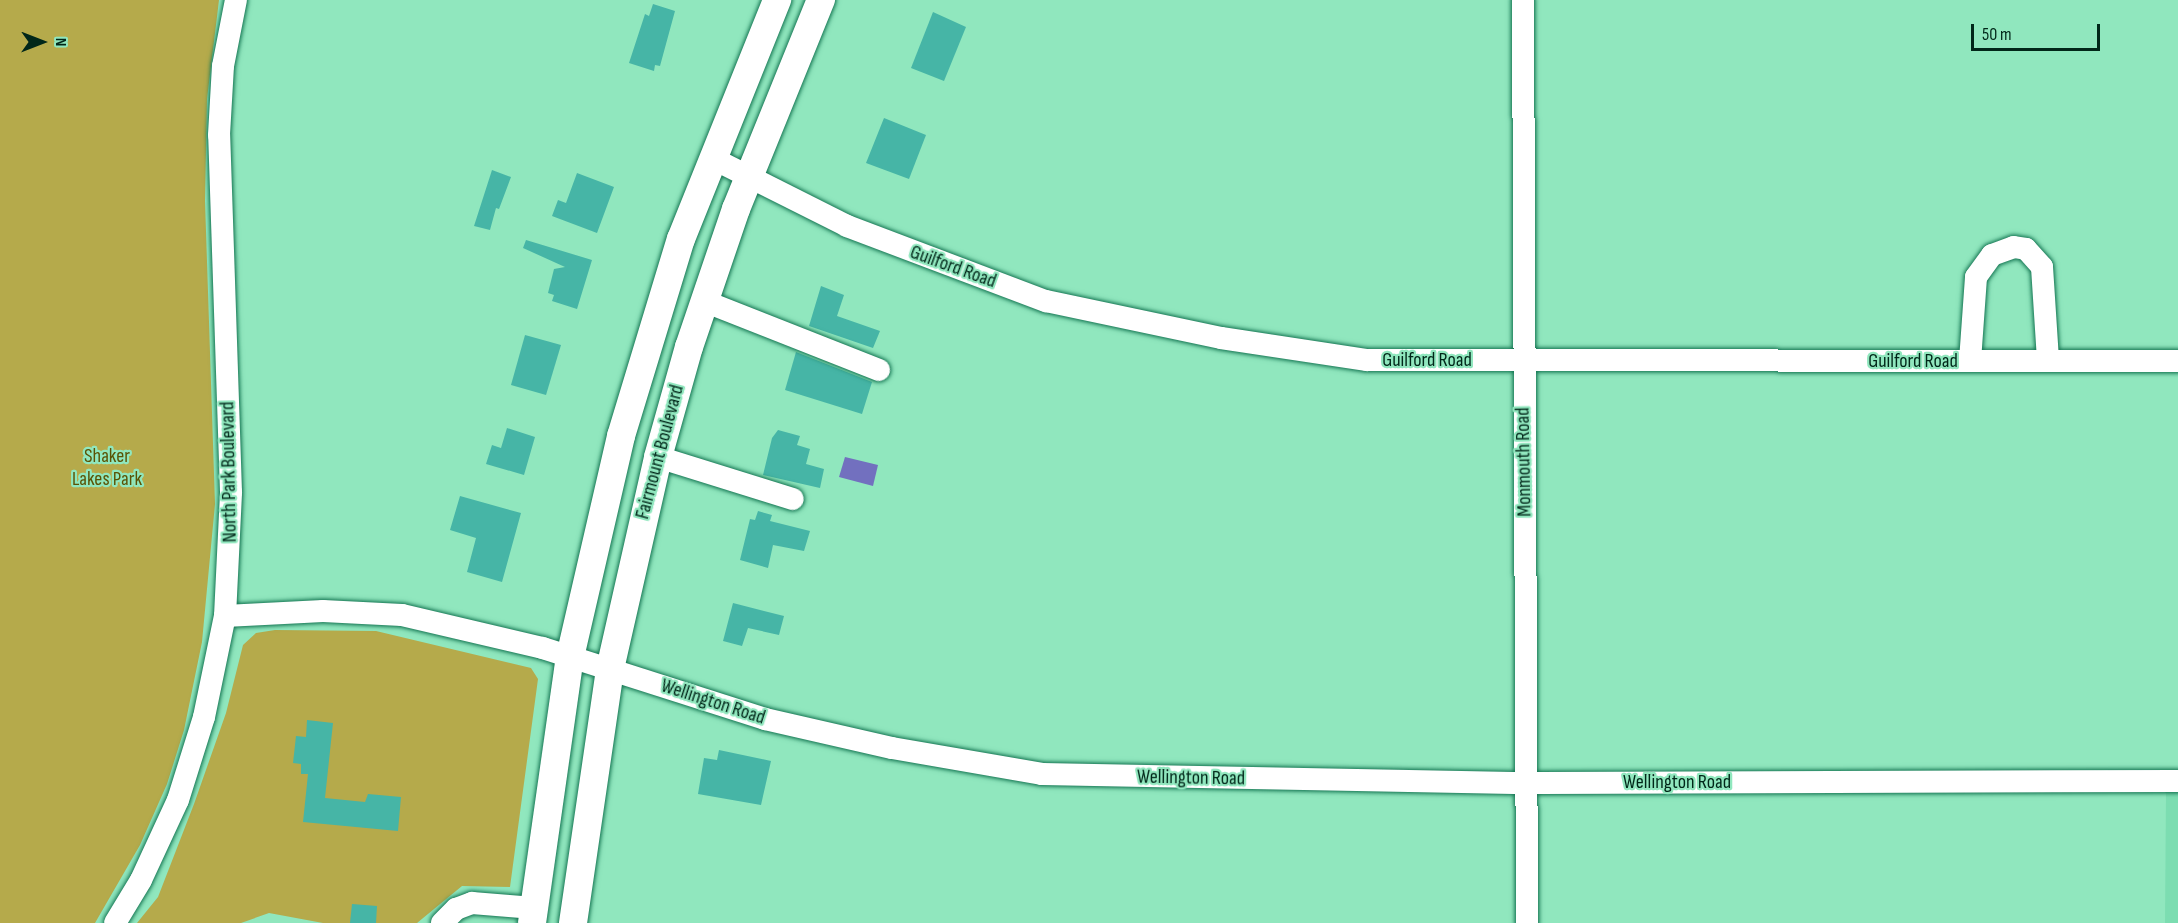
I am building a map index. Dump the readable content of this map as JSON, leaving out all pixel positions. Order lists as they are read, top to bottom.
{
  "streets": {
    "main road": ["Fairmount Boulevard"],
    "street": [
      "Guilford Road",
      "Monmouth Road",
      "North Park Boulevard",
      "Wellington Road"
    ]
  },
  "crossings": [
    ["Guilford Road", "Fairmount Boulevard"],
    ["Guilford Road", "Monmouth Road"],
    ["Fairmount Boulevard", "Wellington Road"],
    ["Monmouth Road", "Wellington Road"],
    ["North Park Boulevard", "Wellington Road"]
  ],
  "parks": ["Shaker Lakes Park"],
  "scale_bar": "50 m",
  "north": "right"
}
